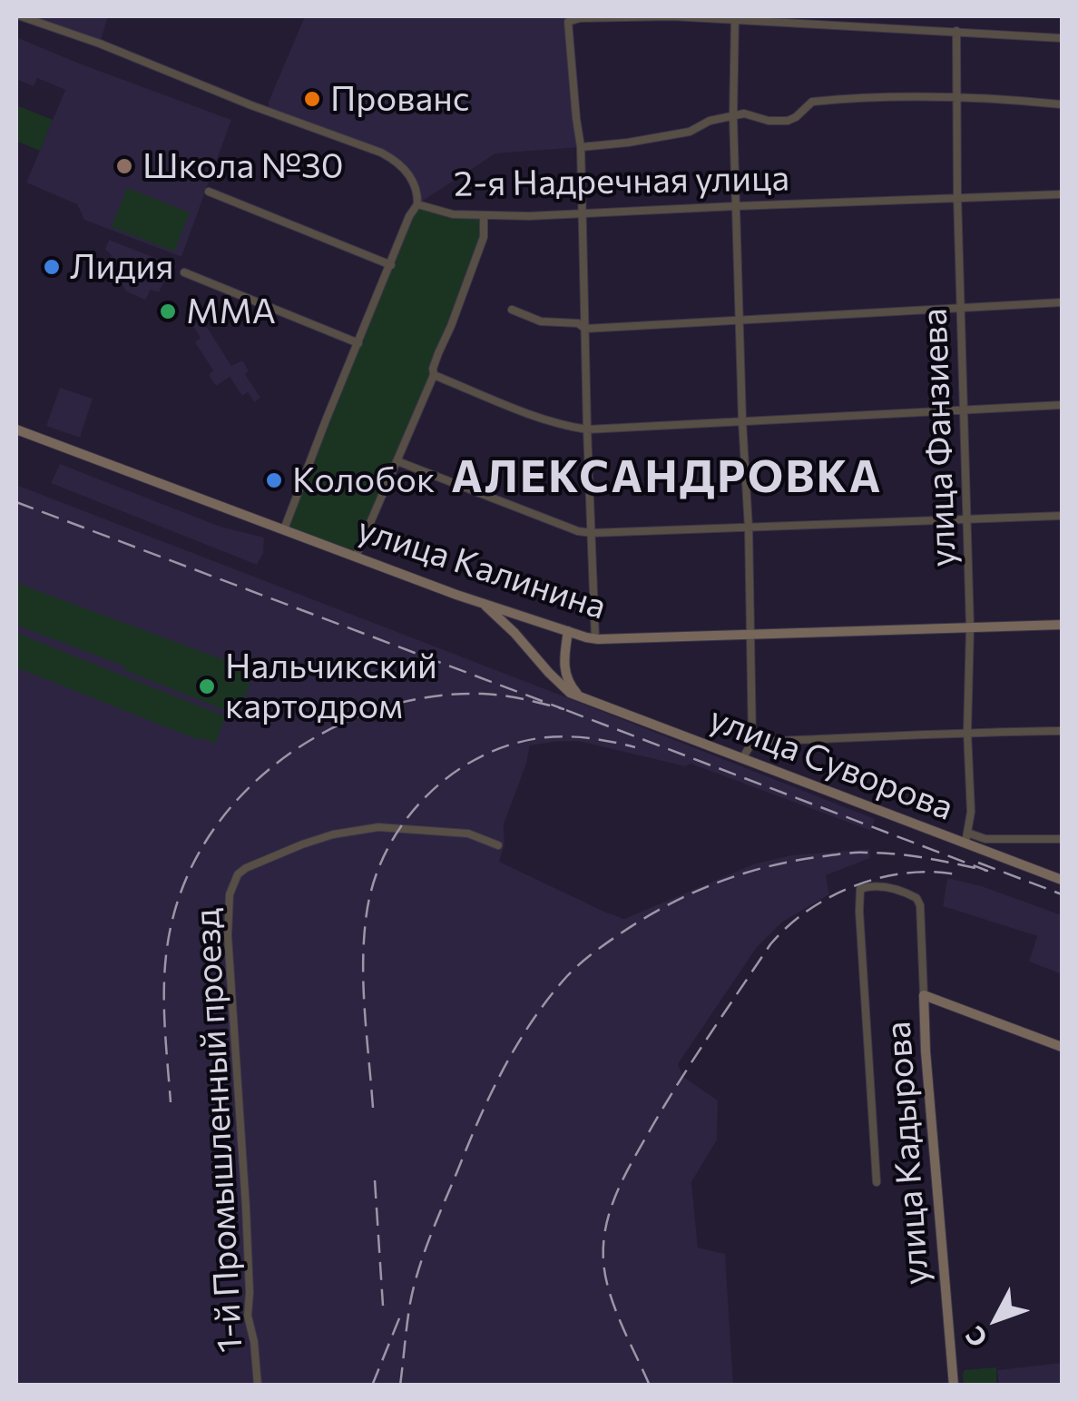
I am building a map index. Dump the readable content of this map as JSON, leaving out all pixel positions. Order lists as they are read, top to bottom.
{
  "streets": {
    "main road": ["улица Калинина", "улица Суворова", "улица Кадырова"],
    "street": ["2-я Надречная улица", "улица Фанзиева", "1-й Промышленный проезд"]
  },
  "crossings": [
    ["2-я Надречная улица", "улица Фанзиева"],
    ["улица Фанзиева", "улица Калинина"],
    ["улица Фанзиева", "улица Суворова"],
    ["улица Калинина", "улица Суворова"]
  ],
  "districts": ["АЛЕКСАНДРОВКА"],
  "places": [
    "Прованс",
    "Школа №30",
    "Лидия",
    "MMA",
    "Колобок",
    "Нальчикский картодром"
  ],
  "north": "bottom left"
}
